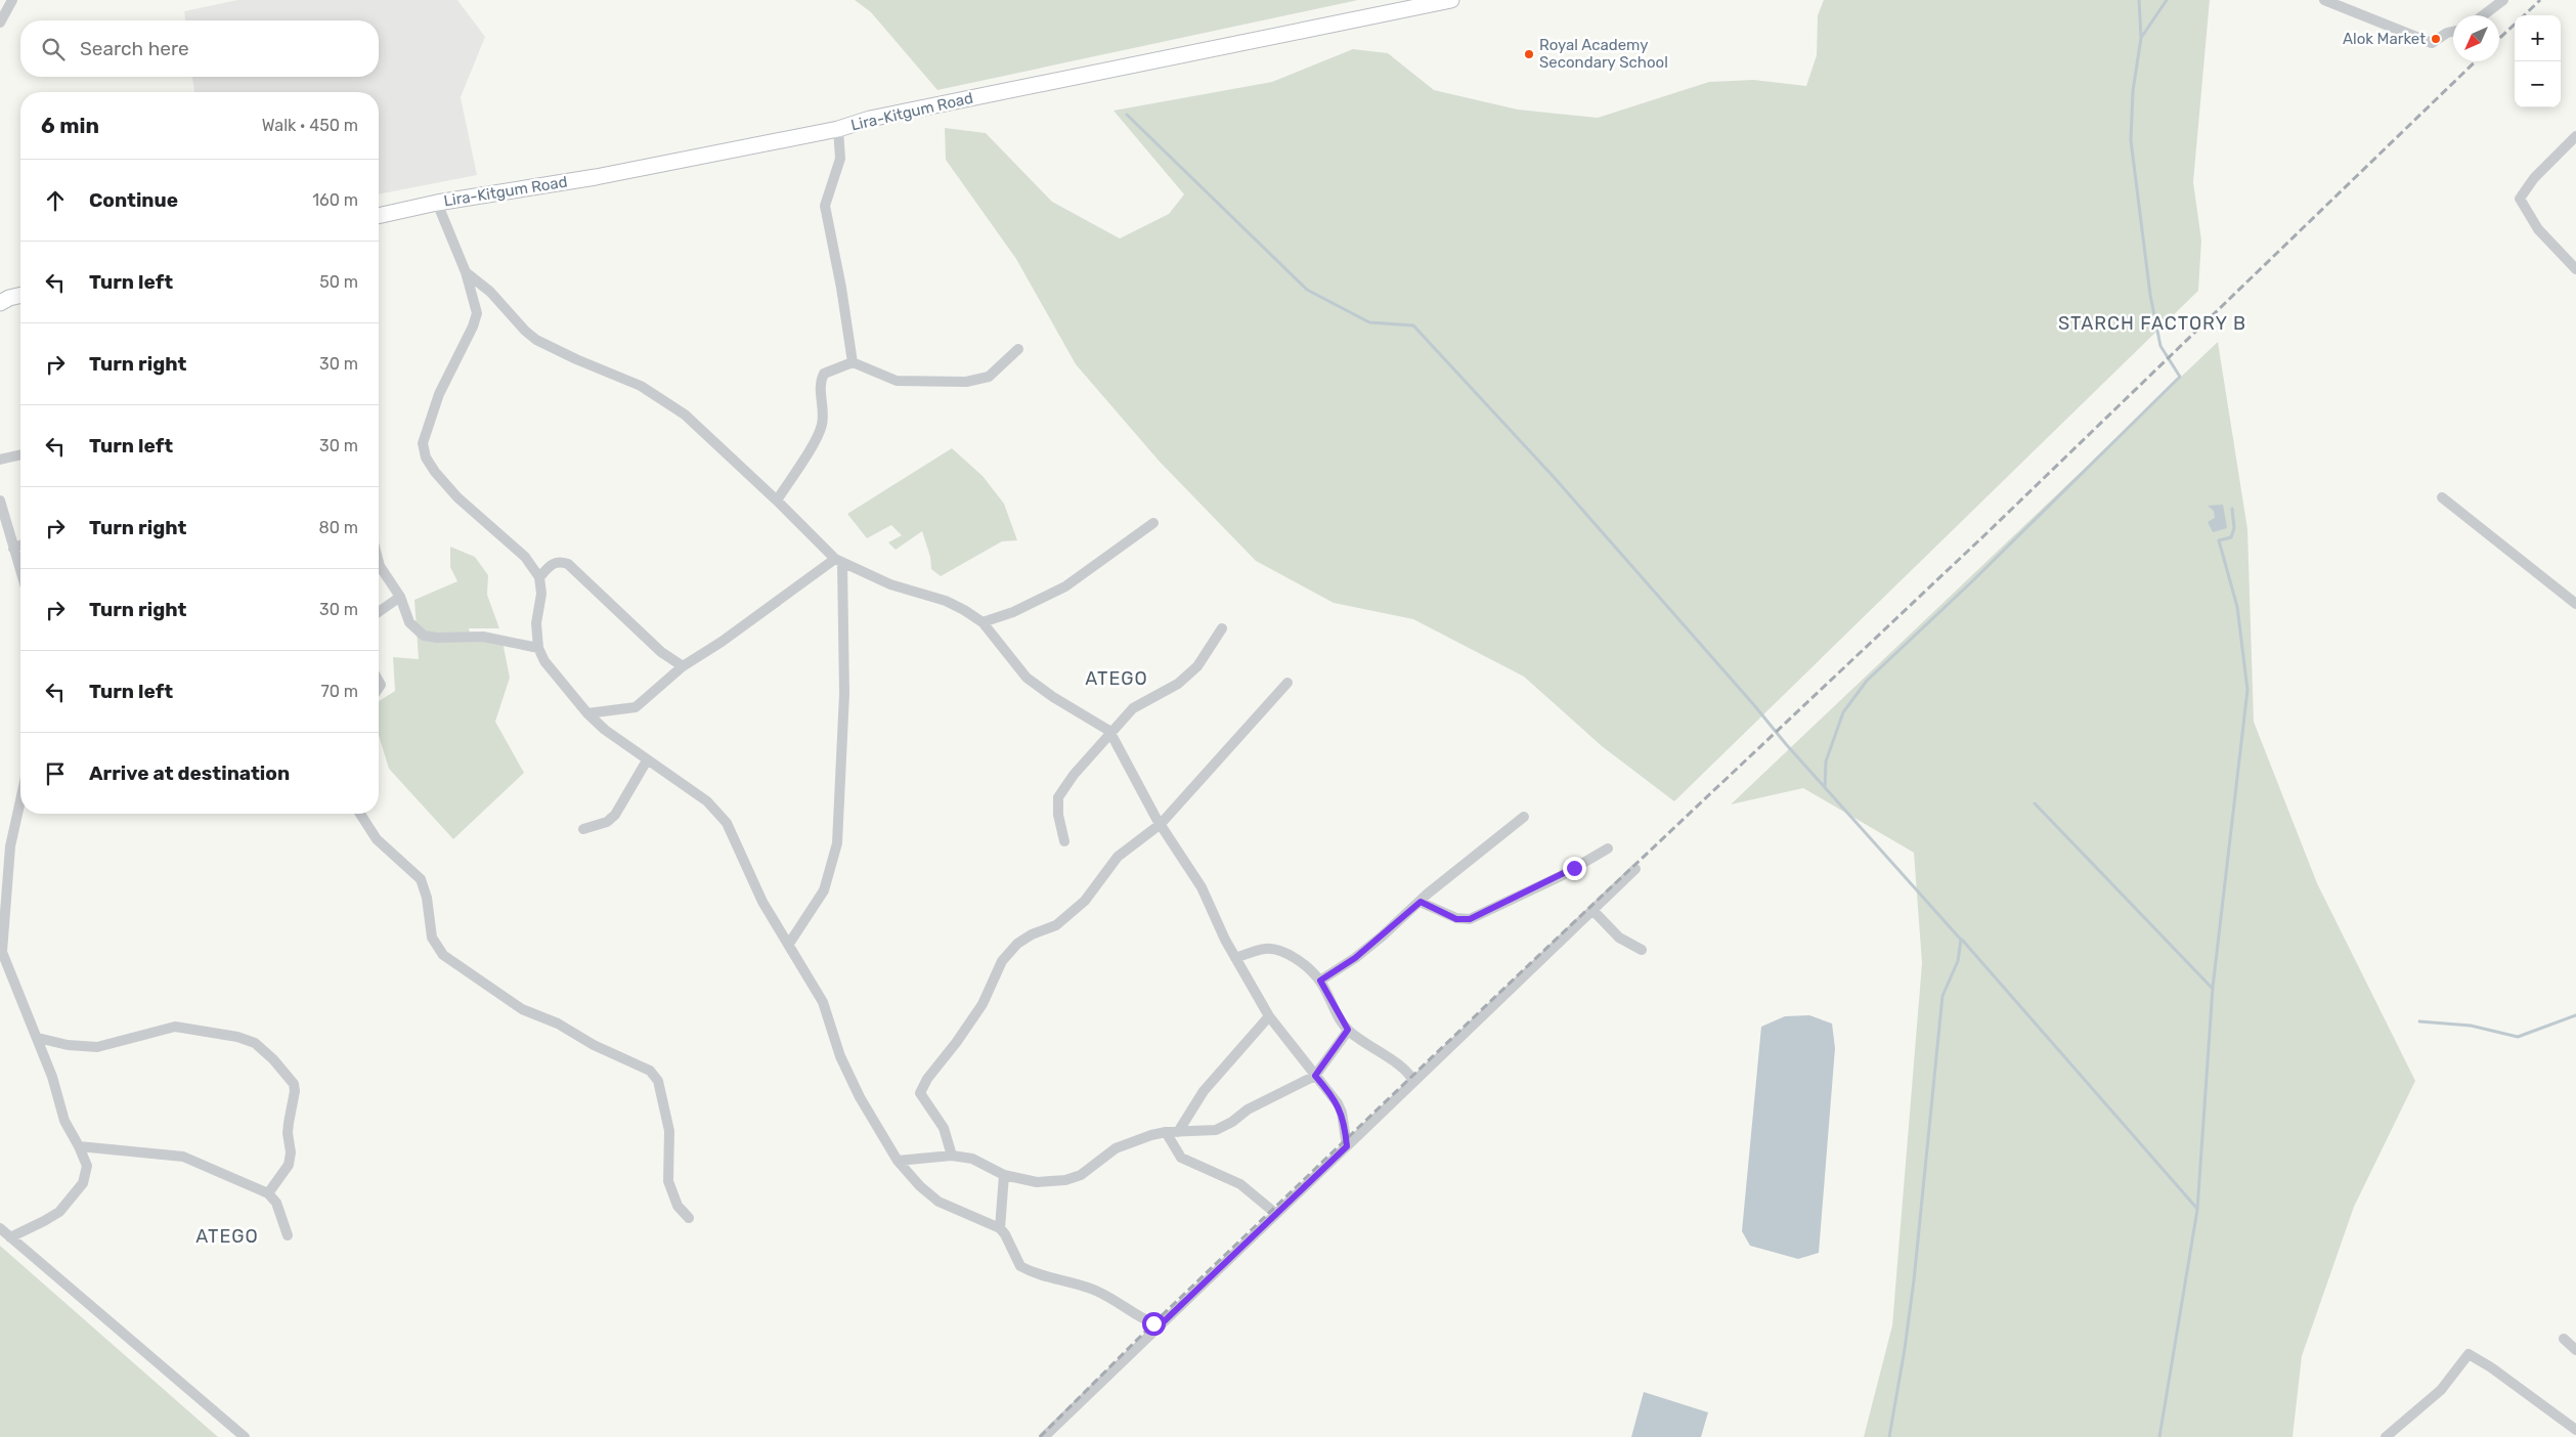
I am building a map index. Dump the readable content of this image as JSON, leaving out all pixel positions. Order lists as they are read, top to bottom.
{
  "streets": {
    "main road": ["Lira-Kitgum Road"]
  },
  "districts": ["STARCH FACTORY B", "ATEGO", "ATEGO"],
  "places": ["Alok Market", "Royal Academy Secondary School"],
  "north": "bottom left",
  "page": {
    "map_buttons": ["+", "−"],
    "search": "Search here",
    "heading": ["6 min", "Walk · 450 m"],
    "list": [
      ["Continue", "160 m"],
      ["Turn left", "50 m"],
      ["Turn right", "30 m"],
      ["Turn left", "30 m"],
      ["Turn right", "80 m"],
      ["Turn right", "30 m"],
      ["Turn left", "70 m"],
      "Arrive at destination"
    ]
  }
}
